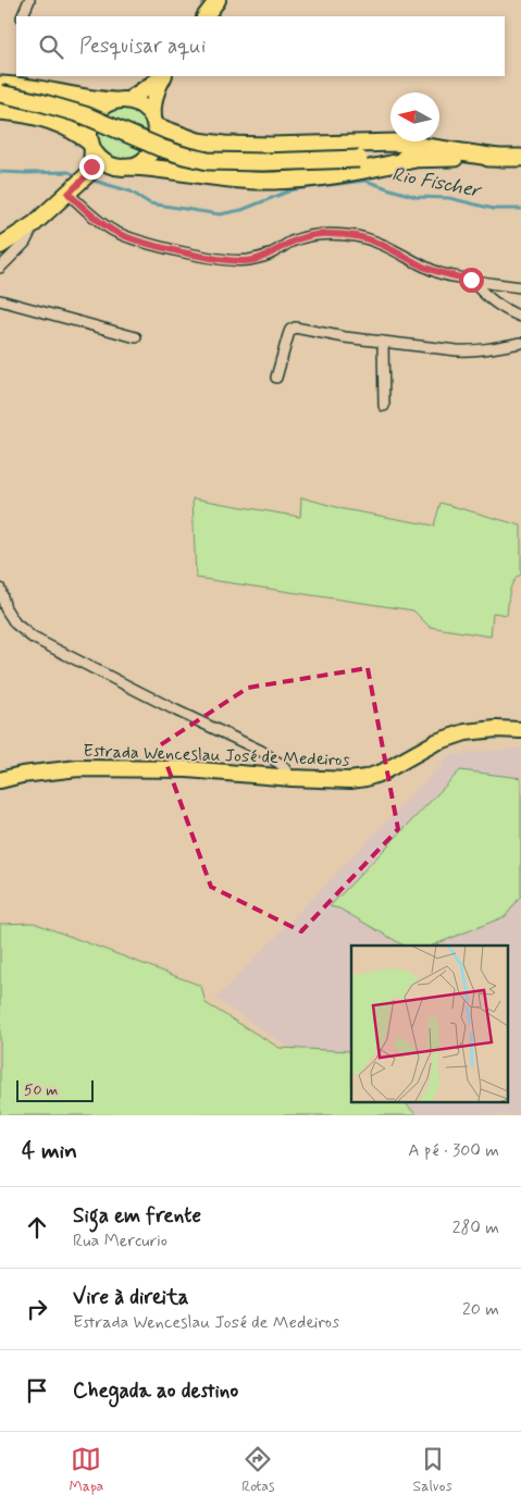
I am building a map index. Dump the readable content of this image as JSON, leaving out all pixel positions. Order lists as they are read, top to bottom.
{
  "streets": {
    "main road": ["Estrada Wenceslau José de Medeiros"]
  },
  "water": ["Rio Fischer"],
  "scale_bar": "50 m",
  "north": "left",
  "page": {
    "search": "Pesquisar aqui",
    "scale": "50 m",
    "heading": ["4 min", "A pé · 300 m"],
    "list": [
      ["Siga em frente", "Rua Mercurio", "280 m"],
      ["Vire à direita", "Estrada Wenceslau José de Medeiros", "20 m"],
      "Chegada ao destino"
    ],
    "nav": ["Mapa", "Rotas", "Salvos"]
  }
}
